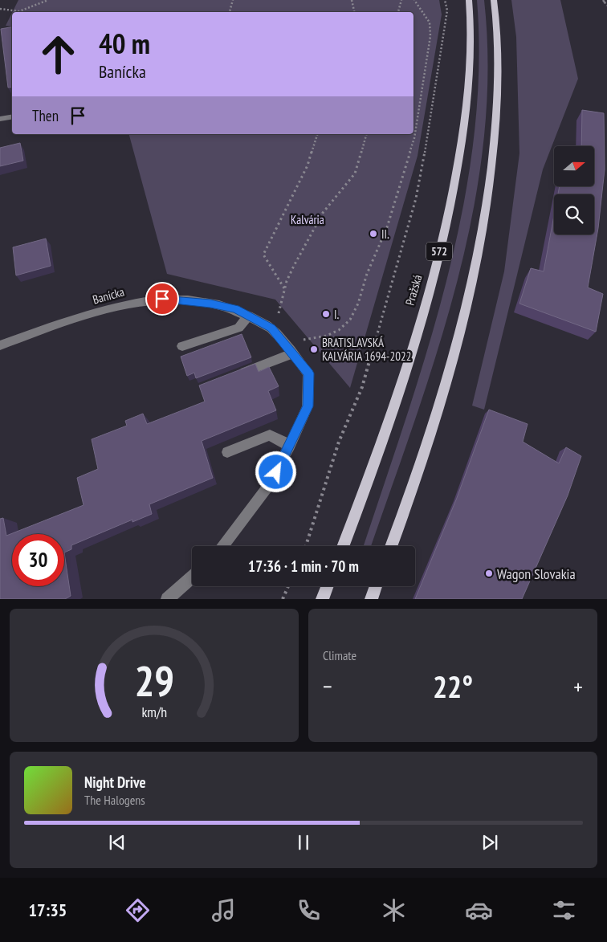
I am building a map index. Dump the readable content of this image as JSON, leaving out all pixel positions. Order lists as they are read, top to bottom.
{
  "streets": {
    "main road": ["572", "Pražská"],
    "street": ["Banícka"]
  },
  "parks": ["Kalvária"],
  "places": [
    "II.",
    "I.",
    "BRATISLAVSKÁ KALVÁRIA 1694-2022",
    "Wagon Slovakia"
  ],
  "north": "right",
  "page": {
    "turn": ["40 m", "Banícka"],
    "then": "Then",
    "limit": "30",
    "trip": "17:36 · 1 min · 70 m",
    "tile": "Climate",
    "heat": ["−", "22°", "+"],
    "song": ["Night Drive", "The Halogens"],
    "tabs": "17:35",
    "gauge": ["29", "km/h"]
  }
}
